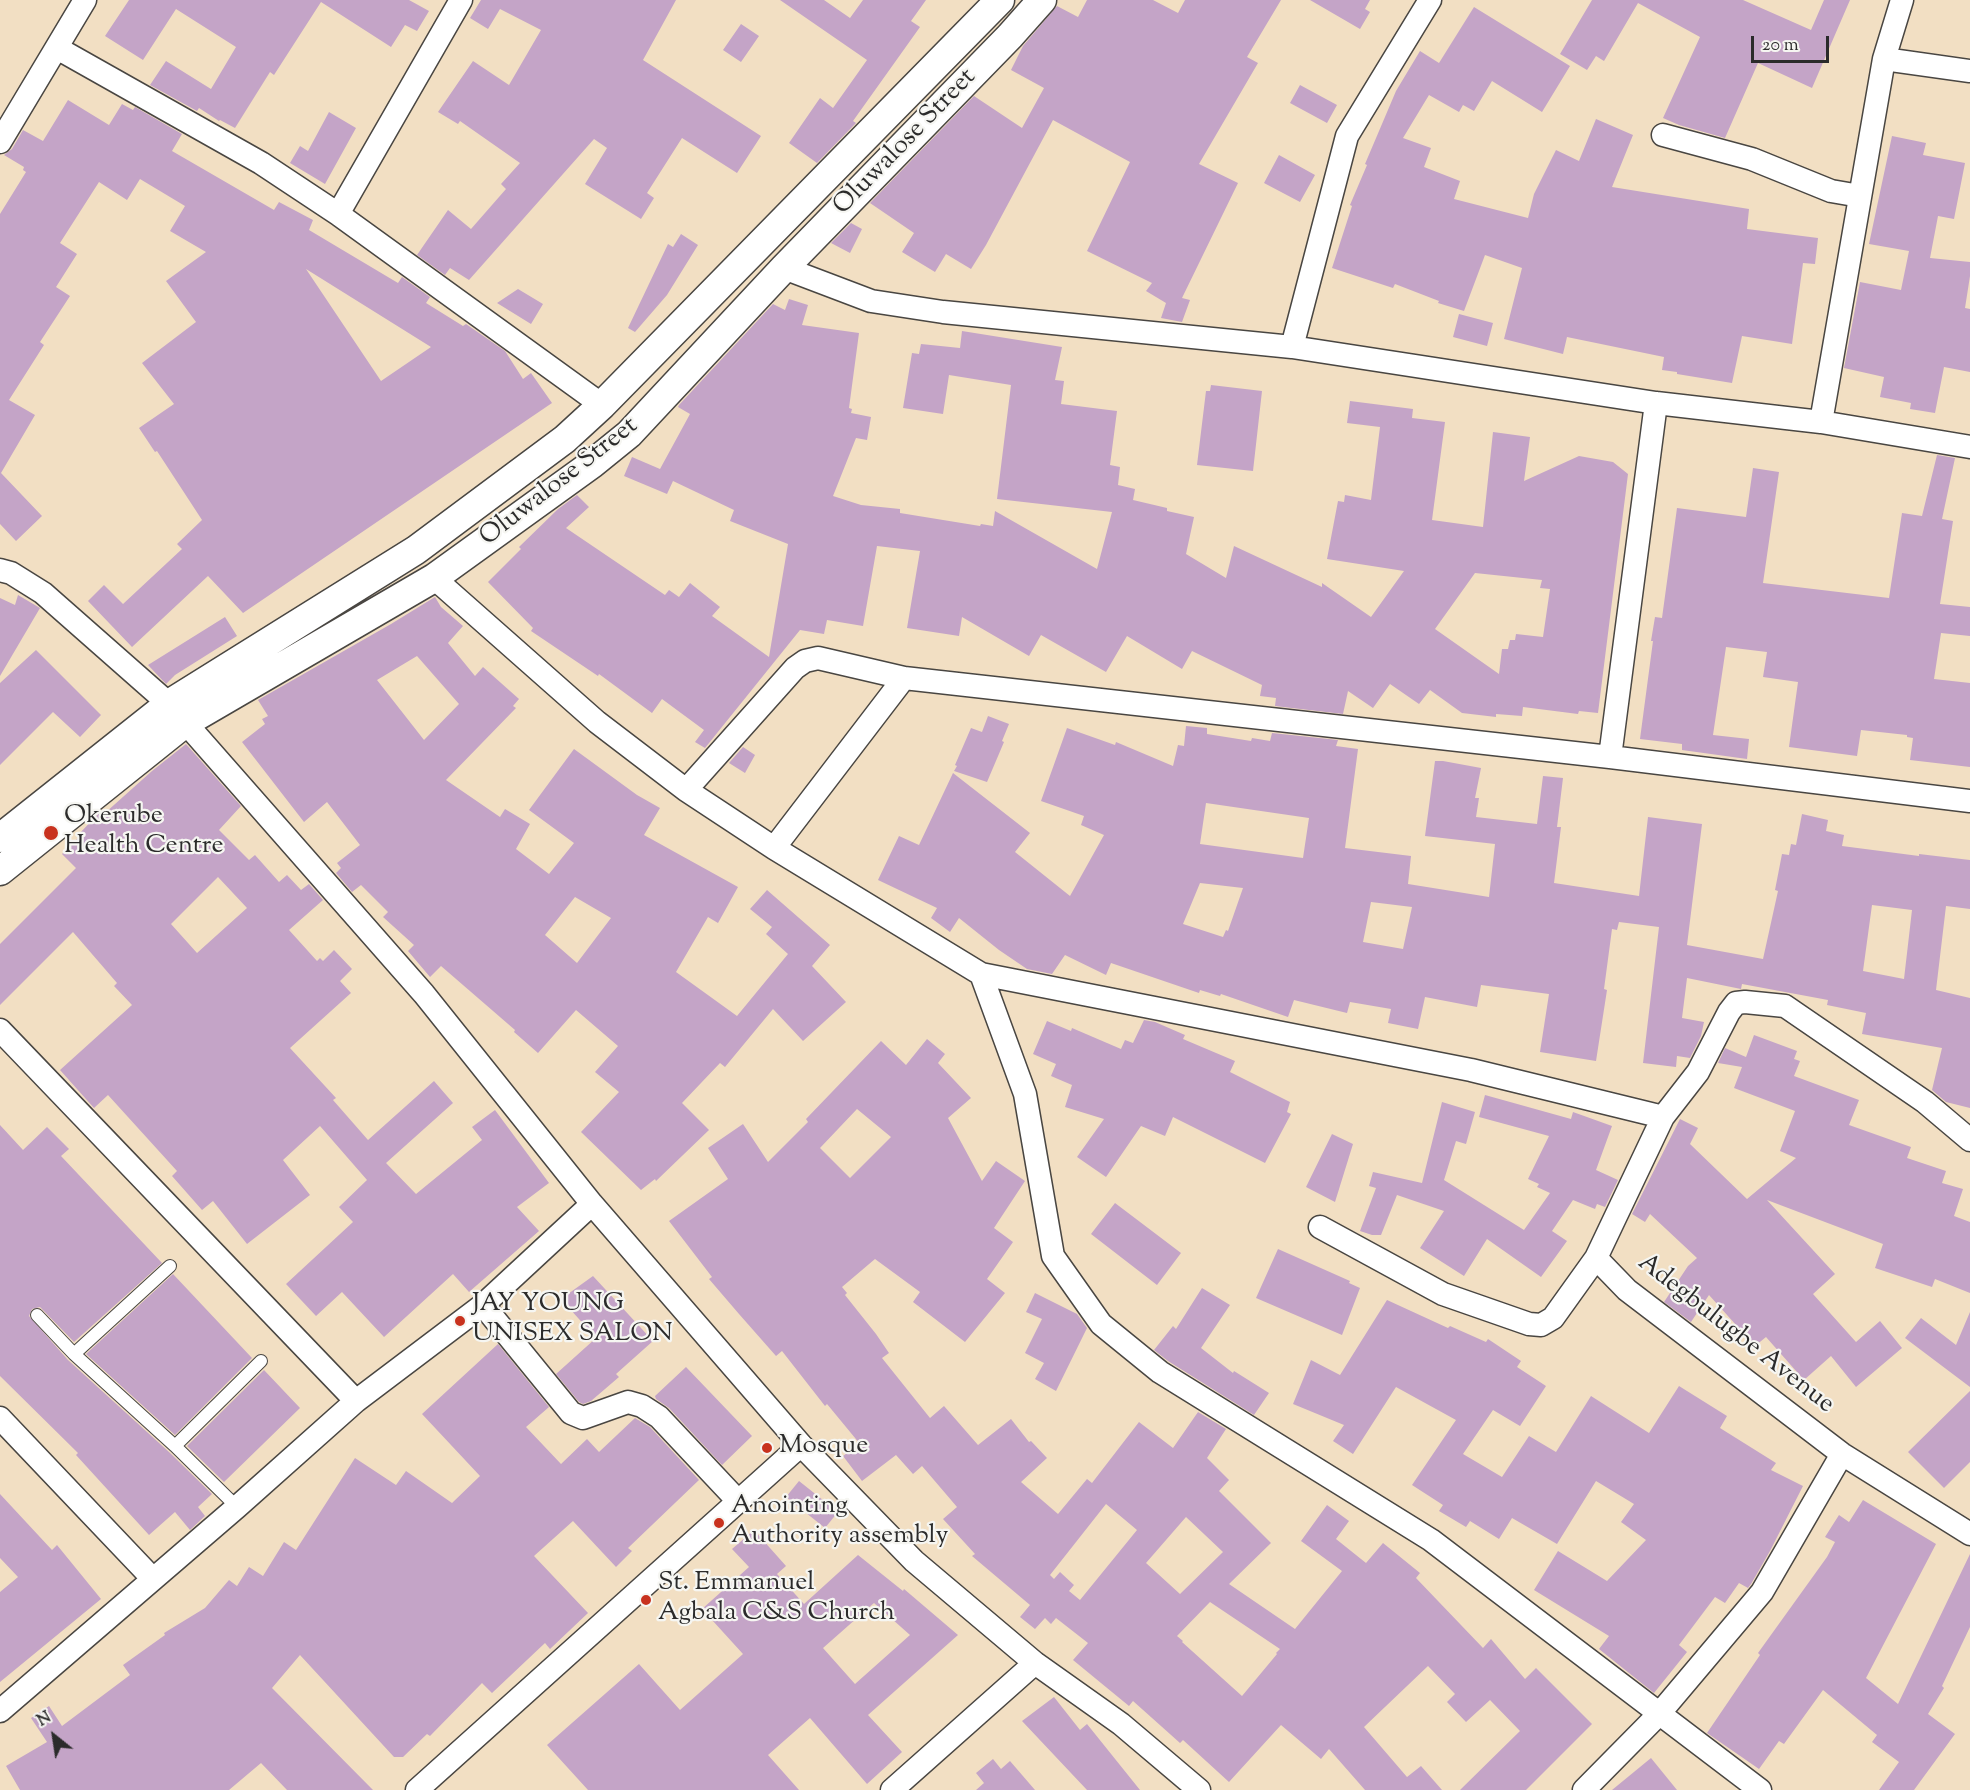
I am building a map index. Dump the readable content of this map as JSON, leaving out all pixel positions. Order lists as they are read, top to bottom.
{
  "streets": {
    "street": ["Oluwalose Street", "Adegbulugbe Avenue"]
  },
  "places": [
    "Okerube Health Centre",
    "JAY YOUNG UNISEX SALON",
    "Mosque",
    "Anointing Authority assembly",
    "St. Emmanuel Agbala C&S Church"
  ],
  "scale_bar": "20 m",
  "north": "top left"
}
